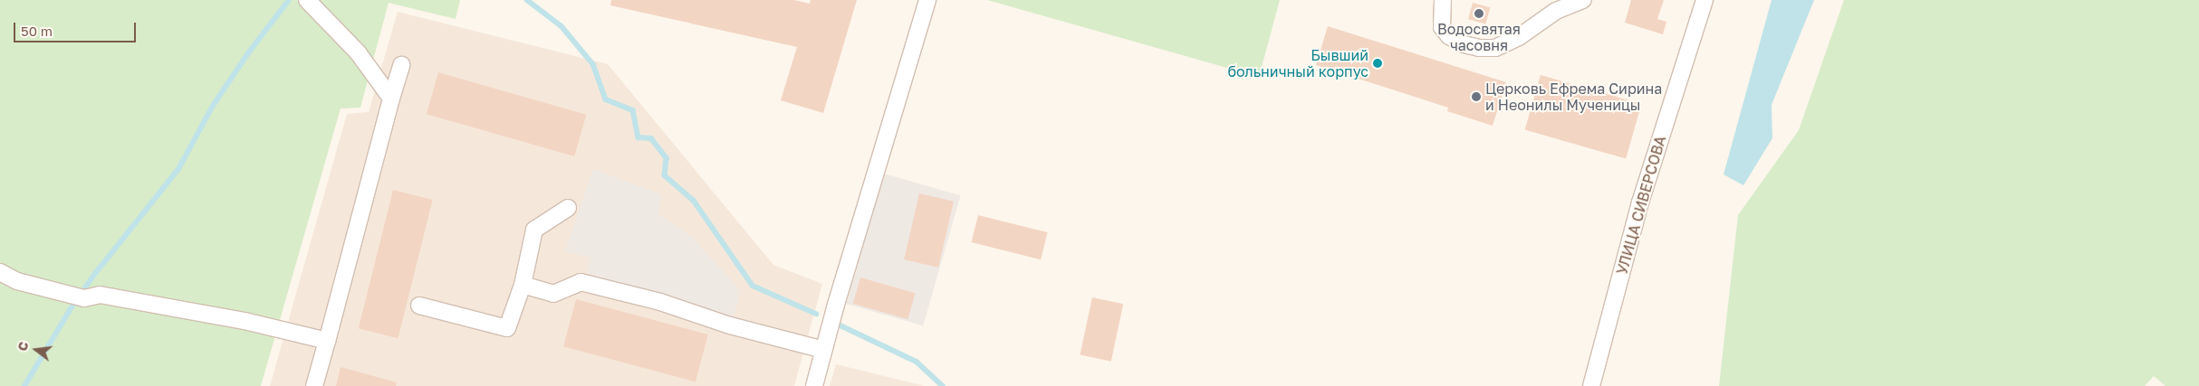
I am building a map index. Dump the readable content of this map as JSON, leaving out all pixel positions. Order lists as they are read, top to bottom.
{
  "streets": {
    "street": ["УЛИЦА СИВЕРСОВА"]
  },
  "places": ["Водосвятая часовня", "Бывший больничный корпус", "Церковь Ефрема Сирина и Неонилы Мученицы"],
  "scale_bar": "50 m",
  "north": "left"
}
